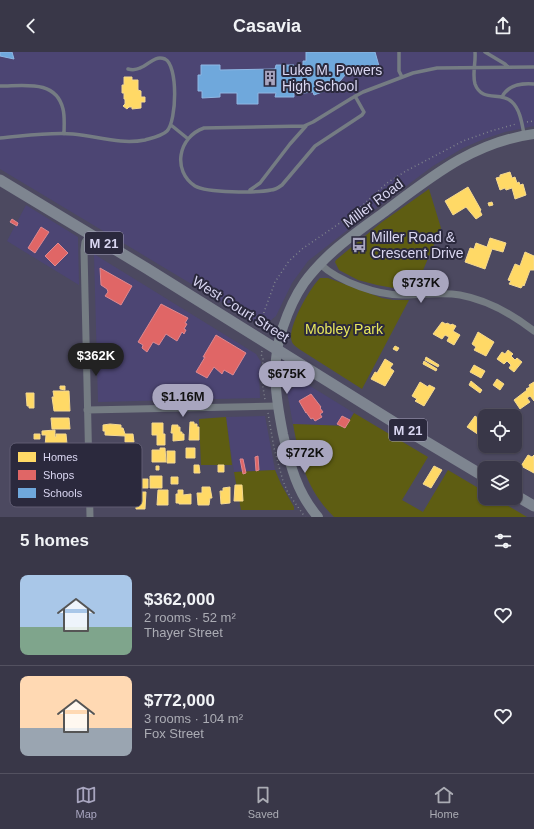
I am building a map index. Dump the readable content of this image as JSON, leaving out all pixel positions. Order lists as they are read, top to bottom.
{
  "streets": {
    "main road": ["Miller Road", "M 21", "West Court Street"]
  },
  "crossings": [
    ["Miller Road", "West Court Street"]
  ],
  "parks": ["Mobley Park"],
  "places": {
    "building": ["Luke M. Powers High School"],
    "bus stop": ["Miller Road & Crescent Drive"]
  },
  "legend": ["Homes", "Shops", "Schools"],
  "page": {
    "header": "Casavia",
    "price": [
      "$737K",
      "$362K",
      "$675K",
      "$1.16M",
      "$772K"
    ],
    "heading": "5 homes",
    "list": [
      {
        "name": "$362,000",
        "note": "2 rooms · 52 m² · Thayer Street"
      },
      {
        "name": "$772,000",
        "note": "3 rooms · 104 m² · Fox Street"
      }
    ],
    "tabs": ["Map", "Saved", "Home"]
  }
}
